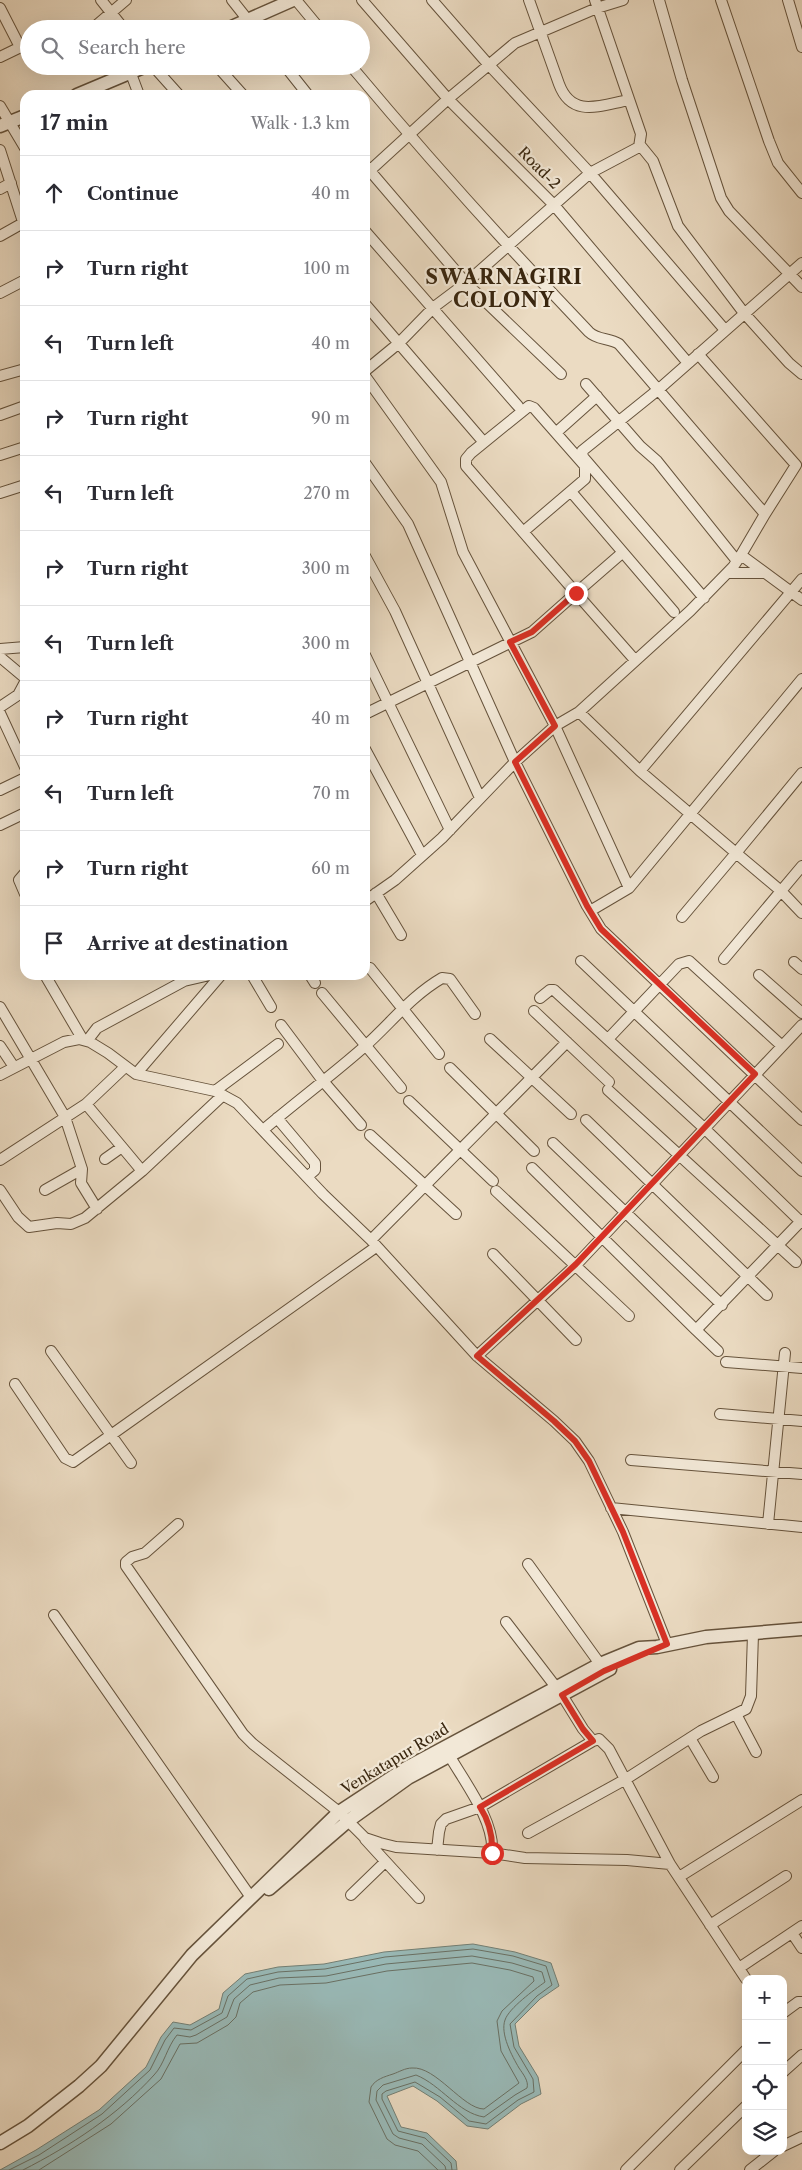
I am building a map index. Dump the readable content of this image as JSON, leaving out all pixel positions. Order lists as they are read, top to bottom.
{
  "streets": {
    "street": ["Road-2", "Venkatapur Road"]
  },
  "districts": ["SWARNAGIRI COLONY"],
  "page": {
    "search": "Search here",
    "heading": ["17 min", "Walk · 1.3 km"],
    "list": [
      ["Continue", "40 m"],
      ["Turn right", "100 m"],
      ["Turn left", "40 m"],
      ["Turn right", "90 m"],
      ["Turn left", "270 m"],
      ["Turn right", "300 m"],
      ["Turn left", "300 m"],
      ["Turn right", "40 m"],
      ["Turn left", "70 m"],
      ["Turn right", "60 m"],
      "Arrive at destination"
    ],
    "map_buttons": ["+", "−"]
  }
}
